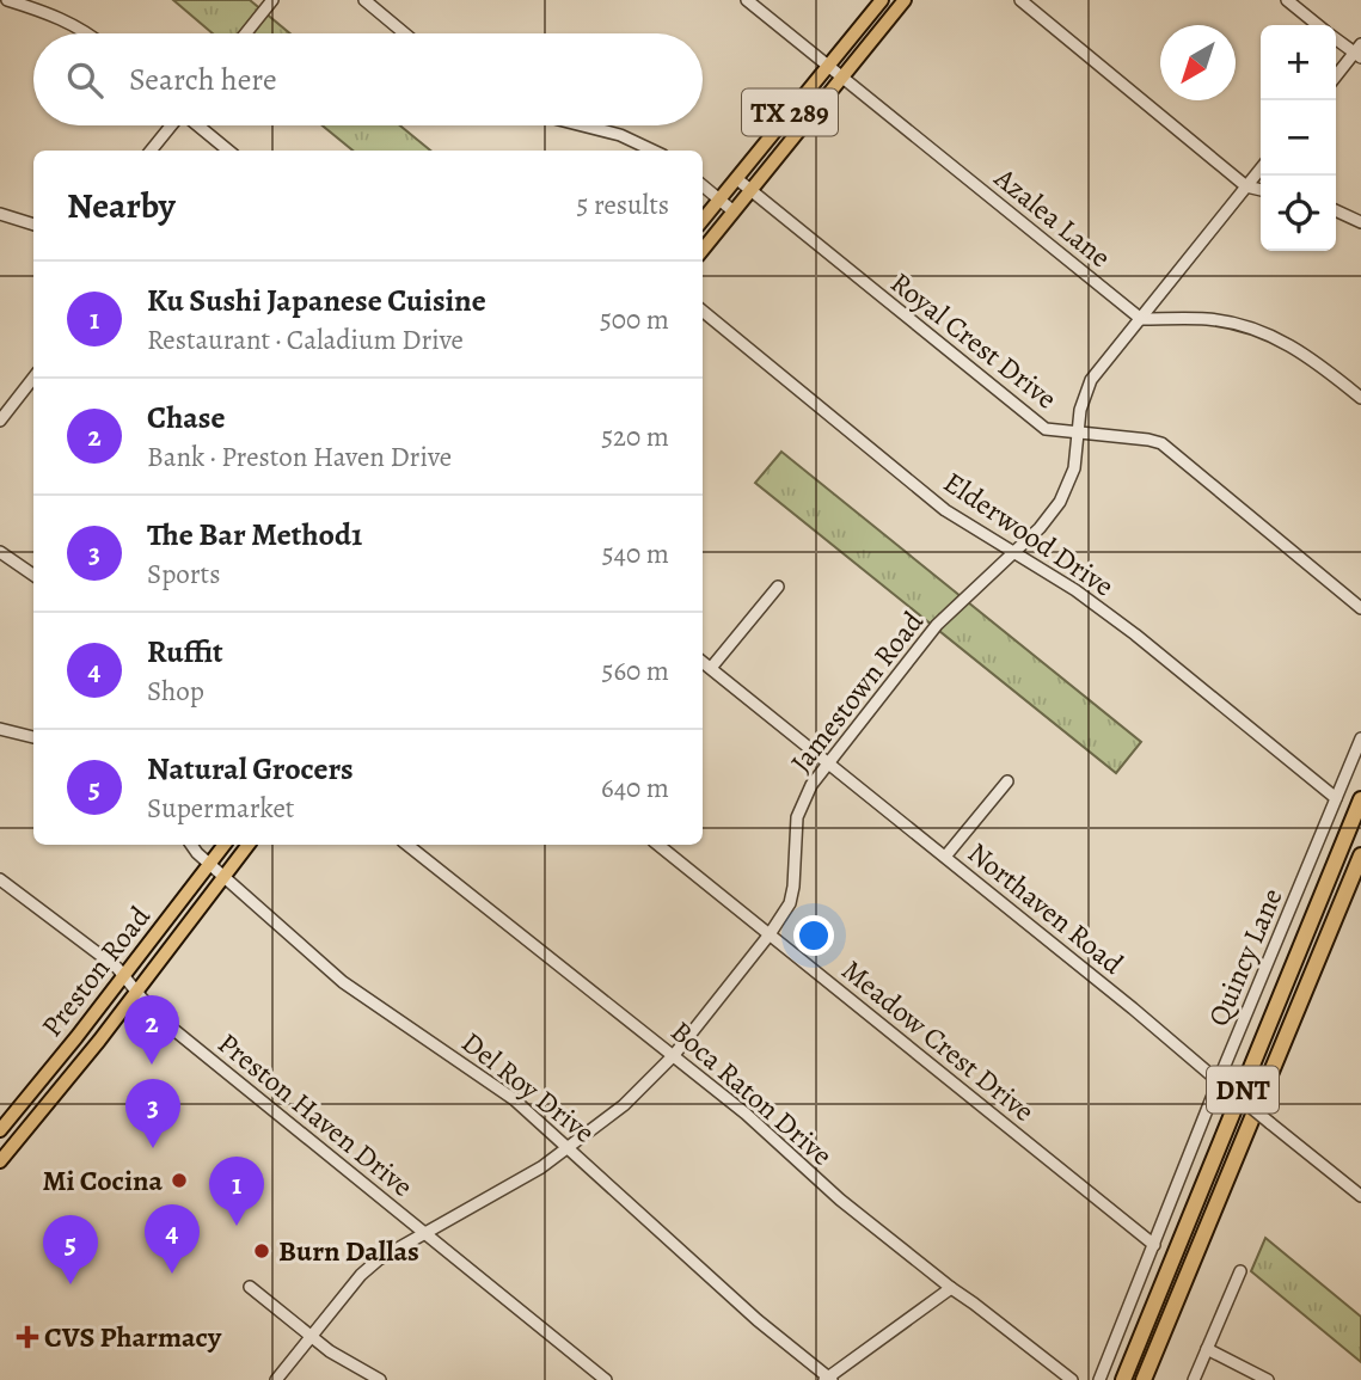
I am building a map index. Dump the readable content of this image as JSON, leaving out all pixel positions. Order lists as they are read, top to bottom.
{
  "streets": {
    "highway": ["DNT"],
    "main road": ["TX 289", "Preston Road"],
    "street": [
      "Azalea Lane",
      "Royal Crest Drive",
      "Elderwood Drive",
      "Jamestown Road",
      "Northaven Road",
      "Quincy Lane",
      "Meadow Crest Drive",
      "Del Roy Drive",
      "Boca Raton Drive",
      "Preston Haven Drive"
    ]
  },
  "crossings": [
    ["TX 289", "Azalea Lane"],
    ["TX 289", "Royal Crest Drive"],
    ["Azalea Lane", "Jamestown Road"],
    ["Royal Crest Drive", "Jamestown Road"],
    ["Elderwood Drive", "Jamestown Road"],
    ["Elderwood Drive", "Quincy Lane"],
    ["Jamestown Road", "Northaven Road"],
    ["Jamestown Road", "Meadow Crest Drive"],
    ["Jamestown Road", "Del Roy Drive"],
    ["Jamestown Road", "Boca Raton Drive"],
    ["Jamestown Road", "Preston Haven Drive"],
    ["Northaven Road", "Quincy Lane"],
    ["Quincy Lane", "Meadow Crest Drive"],
    ["Preston Road", "Del Roy Drive"],
    ["Preston Road", "Preston Haven Drive"]
  ],
  "places": {
    "other": ["Mi Cocina", "Burn Dallas"],
    "health": ["CVS Pharmacy"]
  },
  "north": "bottom left",
  "page": {
    "map_buttons": ["+", "−"],
    "search": "Search here",
    "heading": ["Nearby", "5 results"],
    "list": [
      {
        "mark": "1",
        "name": "Ku Sushi Japanese Cuisine",
        "note": "Restaurant · Caladium Drive",
        "value": "500 m"
      },
      {
        "mark": "2",
        "name": "Chase",
        "note": "Bank · Preston Haven Drive",
        "value": "520 m"
      },
      {
        "mark": "3",
        "name": "The Bar Method1",
        "note": "Sports",
        "value": "540 m"
      },
      {
        "mark": "4",
        "name": "Ruffit",
        "note": "Shop",
        "value": "560 m"
      },
      {
        "mark": "5",
        "name": "Natural Grocers",
        "note": "Supermarket",
        "value": "640 m"
      }
    ],
    "pins": [
      "2",
      "3",
      "1",
      "4",
      "5"
    ]
  }
}
